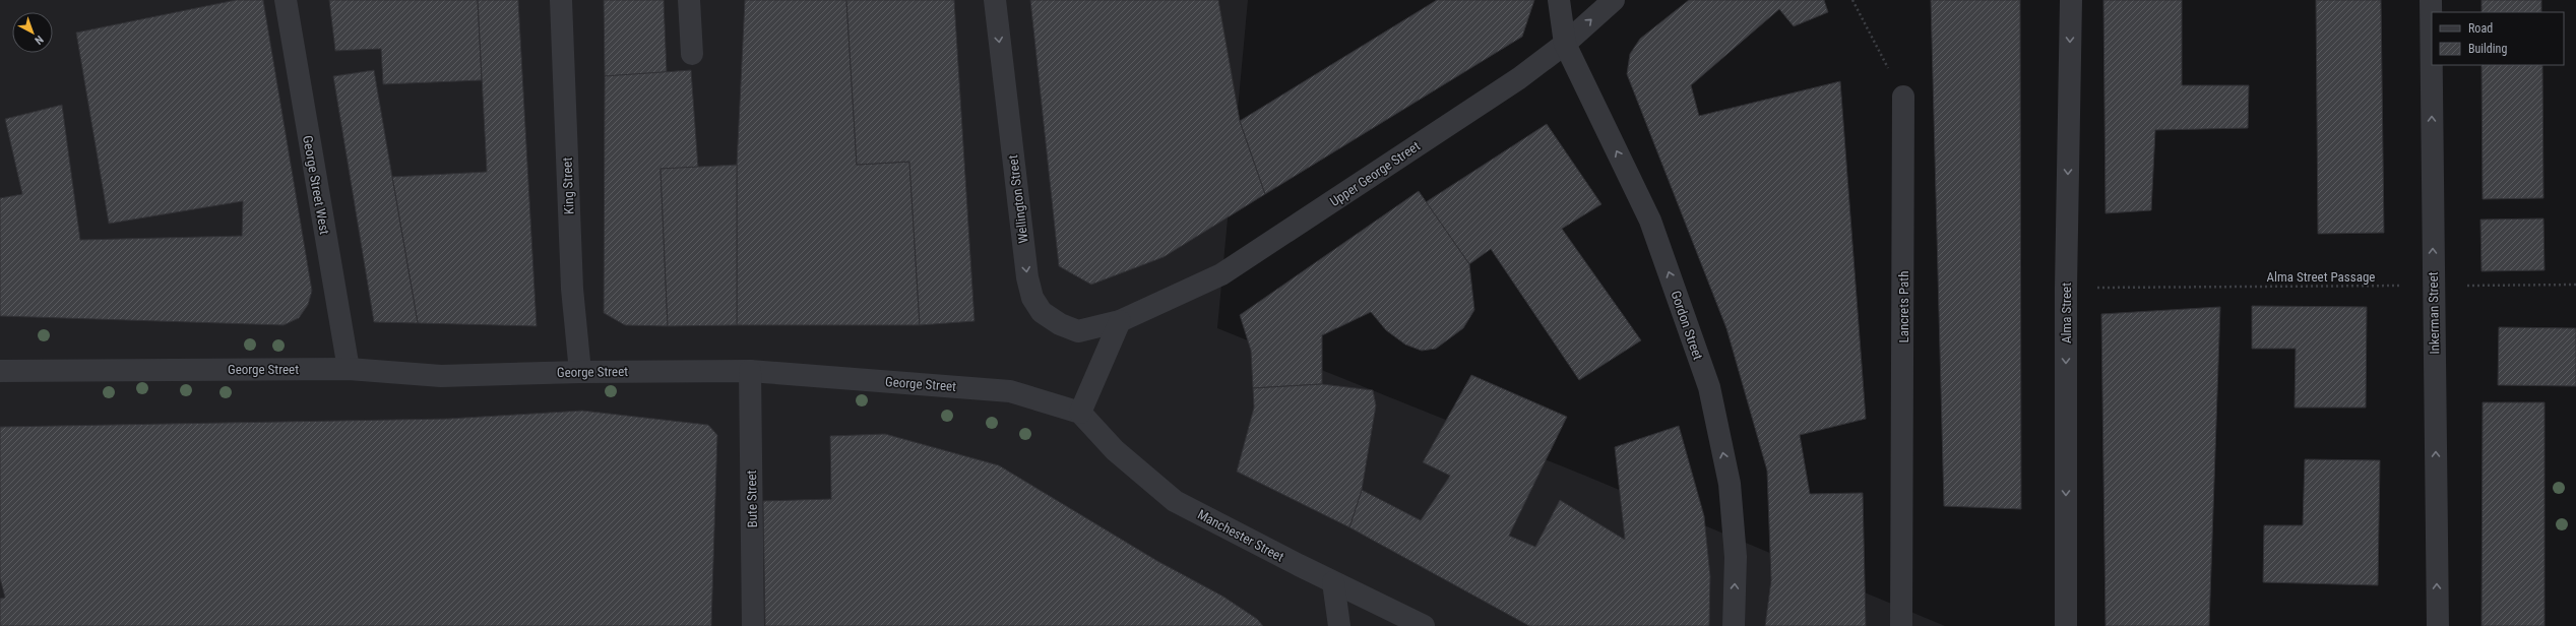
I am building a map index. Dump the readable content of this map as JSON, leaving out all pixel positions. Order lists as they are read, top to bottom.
{
  "streets": {
    "street": [
      "Upper George Street",
      "George Street West",
      "King Street",
      "Wellington Street",
      "Lancrets Path",
      "Alma Street",
      "Inkerman Street",
      "Gordon Street",
      "George Street",
      "Bute Street",
      "Manchester Street"
    ],
    "path": ["Alma Street Passage"]
  },
  "crossings": [
    ["Upper George Street", "Wellington Street"],
    ["Upper George Street", "Gordon Street"],
    ["George Street West", "George Street"],
    ["King Street", "George Street"],
    ["Alma Street Passage", "Alma Street"],
    ["Alma Street Passage", "Inkerman Street"],
    ["George Street", "Bute Street"],
    ["George Street", "Manchester Street"]
  ],
  "one_way": [
    "Wellington Street",
    "Alma Street",
    "Inkerman Street",
    "Gordon Street"
  ],
  "legend": ["Road", "Building"],
  "north": "bottom right"
}
